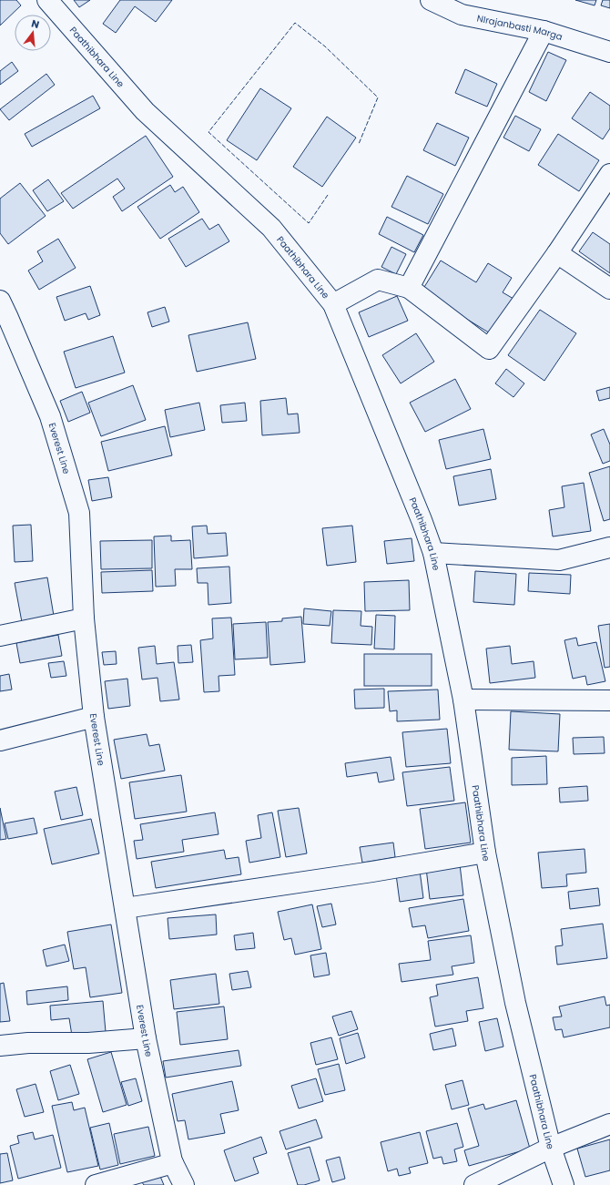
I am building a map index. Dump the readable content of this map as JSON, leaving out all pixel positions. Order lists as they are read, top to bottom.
{
  "streets": {
    "street": ["NIrajanbasti Marga", "Paathibhara Line", "Everest Line"]
  },
  "north": "top"
}
